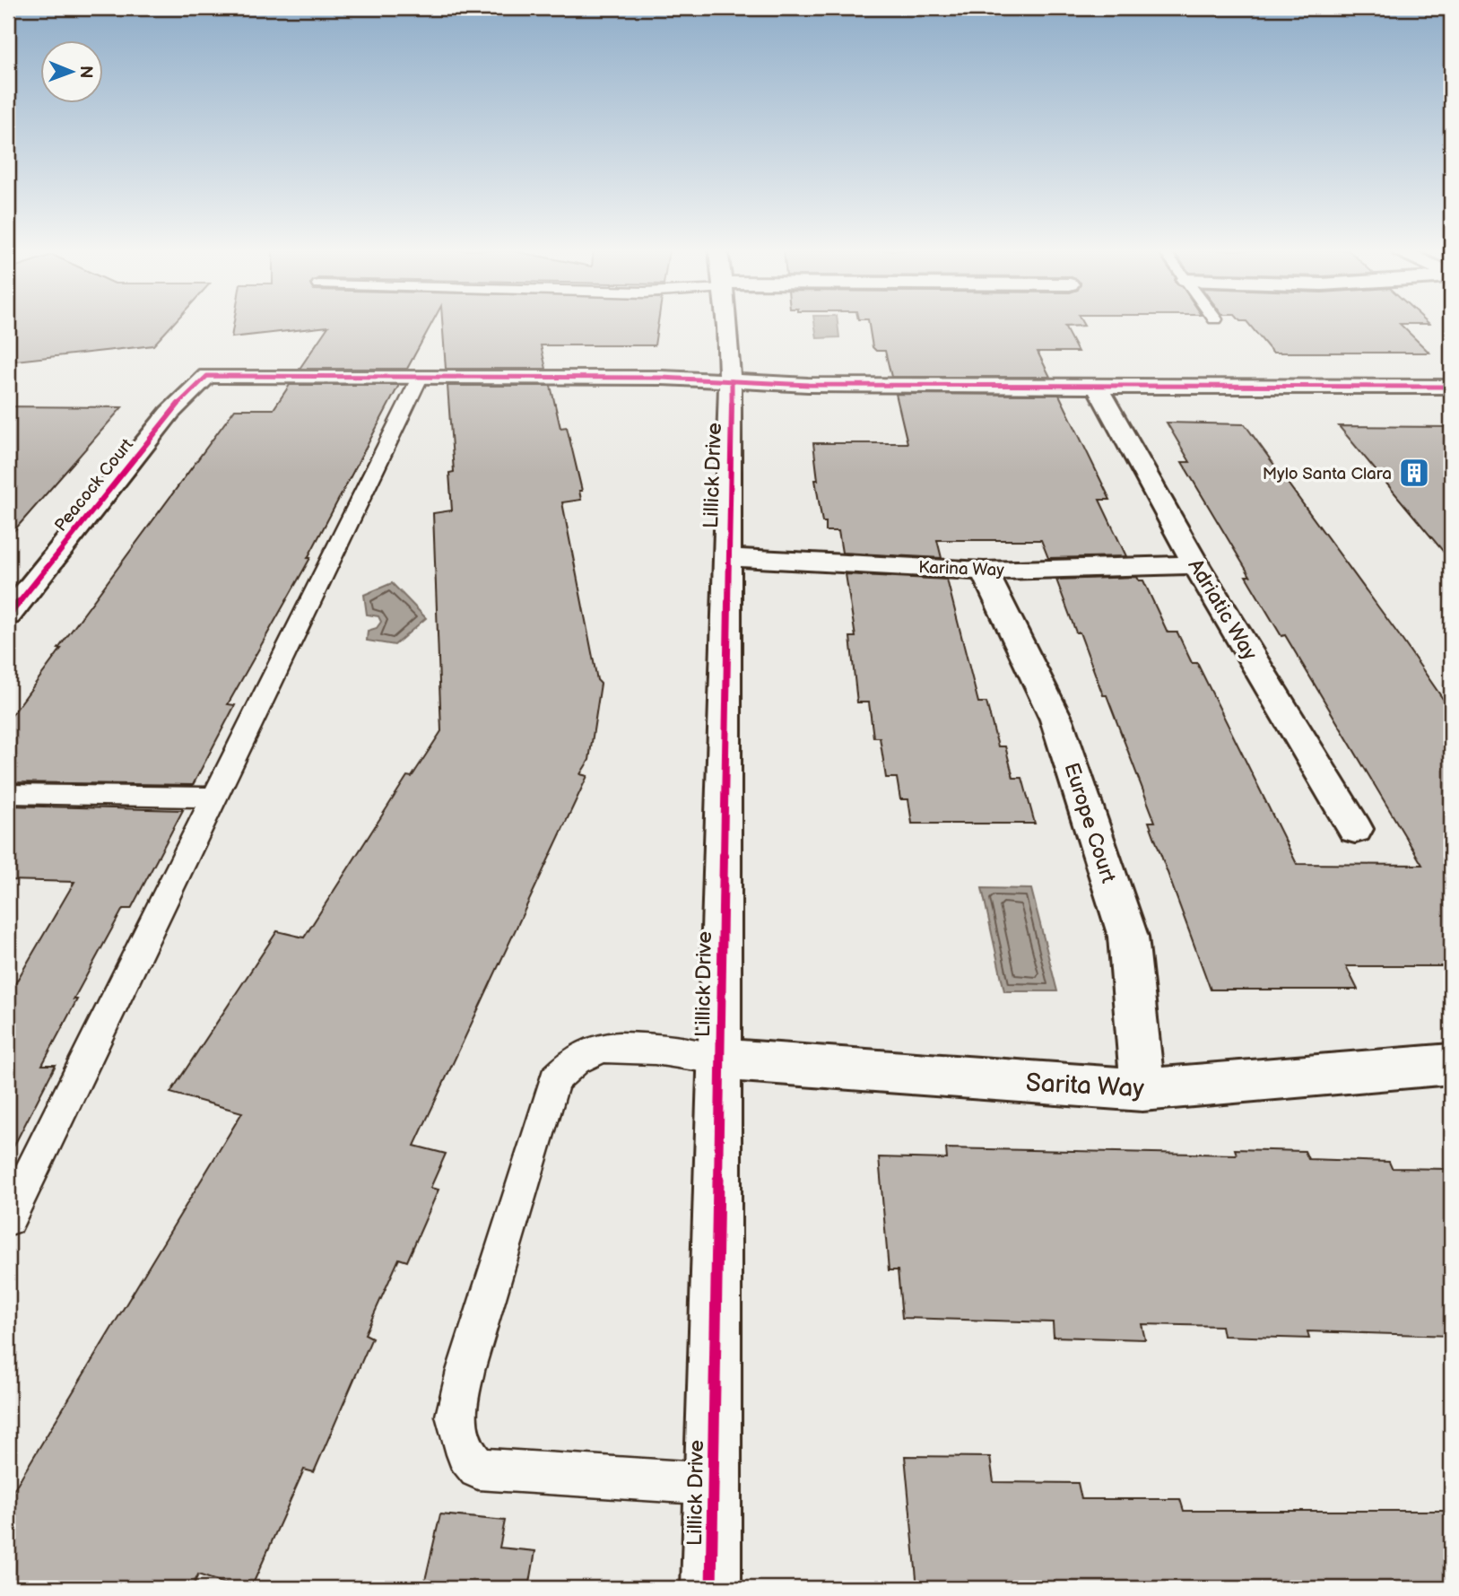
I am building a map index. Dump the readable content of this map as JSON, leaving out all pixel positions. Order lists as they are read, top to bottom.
{
  "streets": {
    "street": [
      "Lillick Drive",
      "Peacock Court",
      "Karina Way",
      "Adriatic Way",
      "Europe Court",
      "Sarita Way"
    ]
  },
  "crossings": [
    ["Lillick Drive", "Karina Way"],
    ["Lillick Drive", "Sarita Way"],
    ["Karina Way", "Adriatic Way"],
    ["Karina Way", "Europe Court"],
    ["Europe Court", "Sarita Way"]
  ],
  "places": {
    "building": ["Mylo Santa Clara"]
  },
  "north": "right"
}
